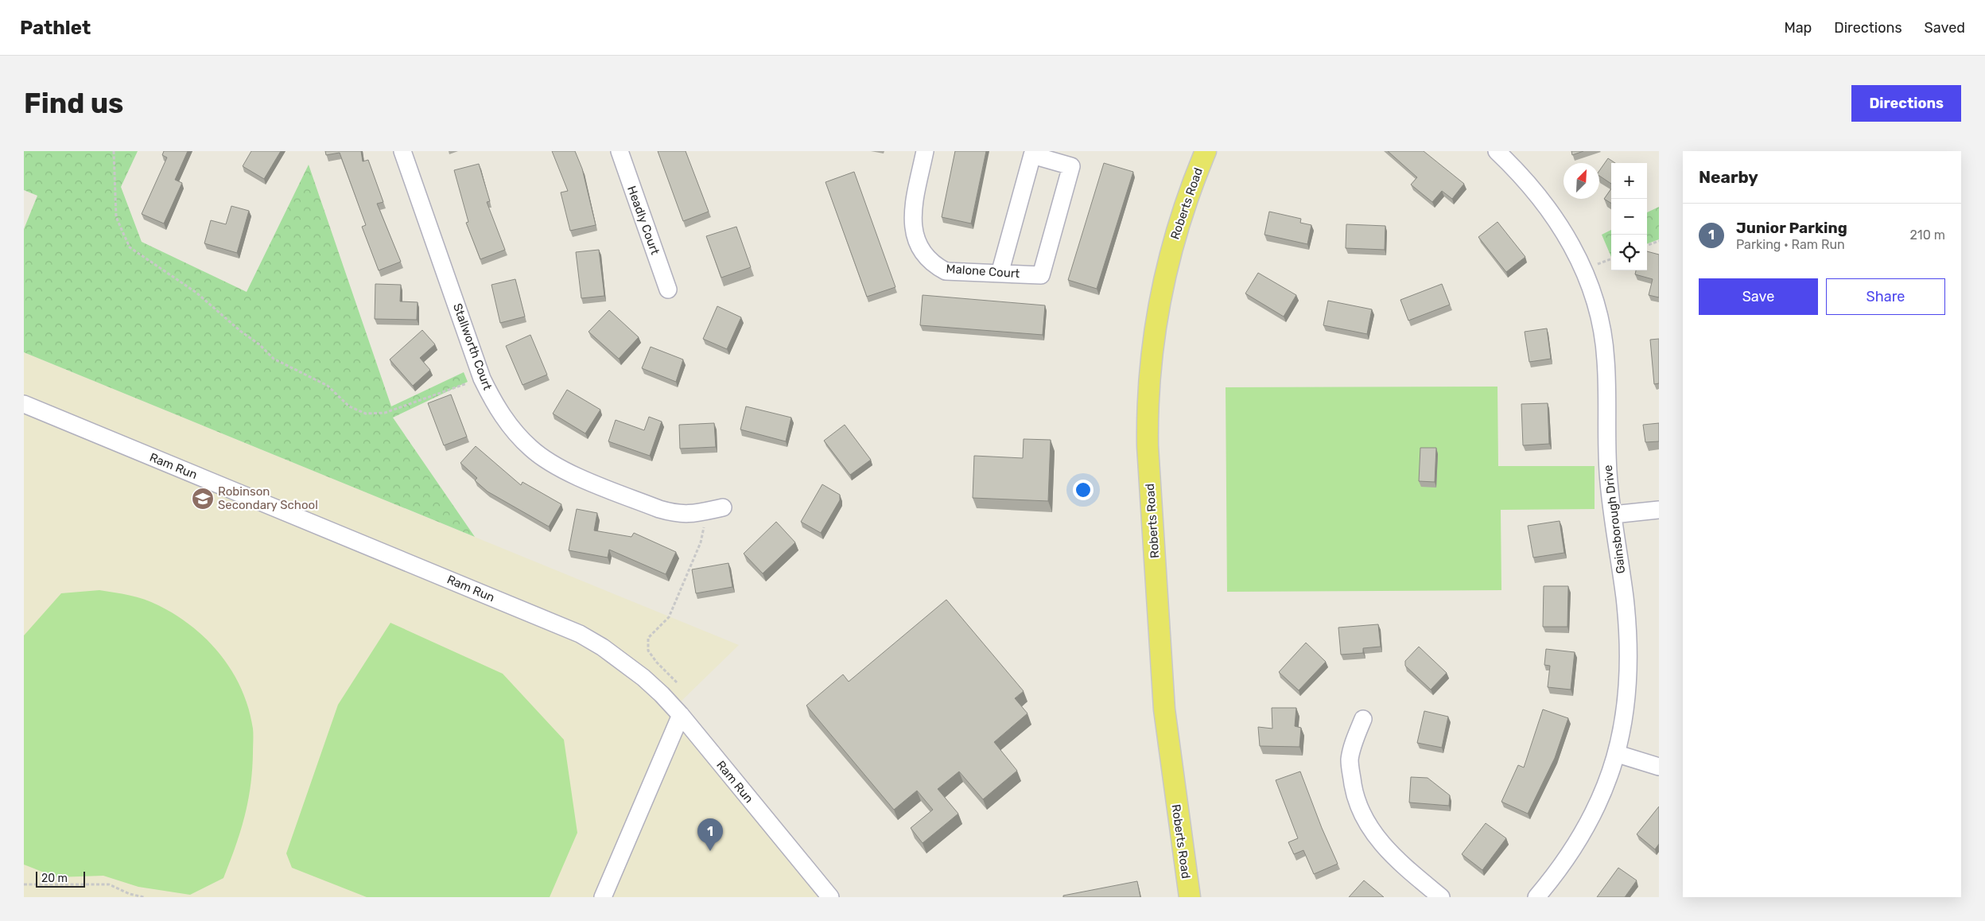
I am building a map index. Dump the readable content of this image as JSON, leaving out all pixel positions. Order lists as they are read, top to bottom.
{
  "streets": {
    "main road": ["Roberts Road"],
    "street": [
      "Headly Court",
      "Malone Court",
      "Stallworth Court",
      "Ram Run",
      "Gainsborough Drive"
    ]
  },
  "places": {
    "school or university": ["Robinson Secondary School"]
  },
  "scale_bar": "20 m",
  "north": "top right",
  "page": {
    "header": "Pathlet",
    "nav": ["Map", "Directions", "Saved"],
    "buttons": [
      "Directions",
      ["Save", "Share"]
    ],
    "title": "Find us",
    "heading": "Nearby",
    "map_buttons": ["+", "−"],
    "list": [
      {
        "mark": "1",
        "name": "Junior Parking",
        "note": "Parking · Ram Run",
        "value": "210 m"
      }
    ],
    "pins": "1",
    "scale": "20 m"
  }
}
